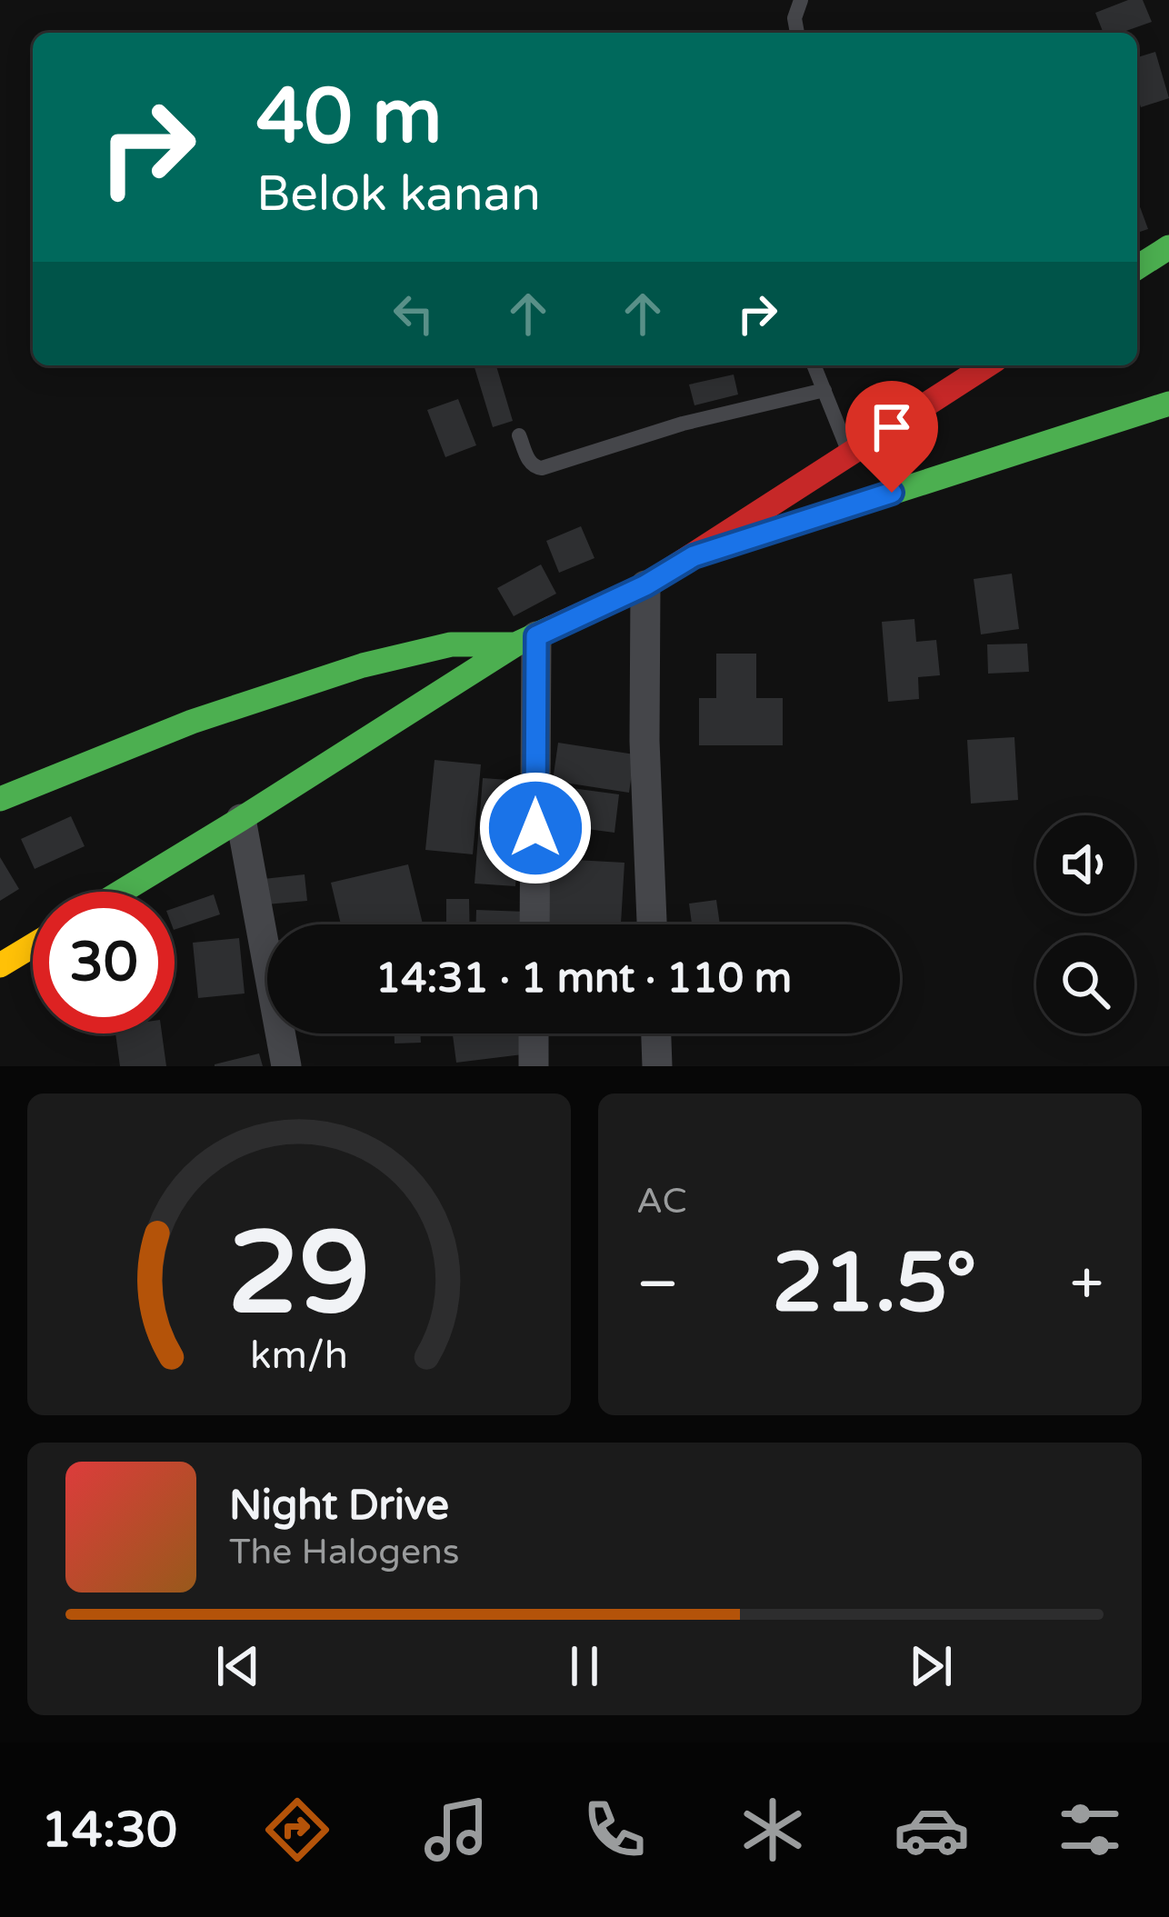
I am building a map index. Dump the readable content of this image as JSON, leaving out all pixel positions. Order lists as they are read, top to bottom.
{
  "page": {
    "turn": ["40 m", "Belok kanan"],
    "limit": "30",
    "trip": "14:31 · 1 mnt · 110 m",
    "tile": "AC",
    "heat": ["−", "21.5°", "+"],
    "song": ["Night Drive", "The Halogens"],
    "tabs": "14:30",
    "gauge": ["29", "km/h"]
  }
}
